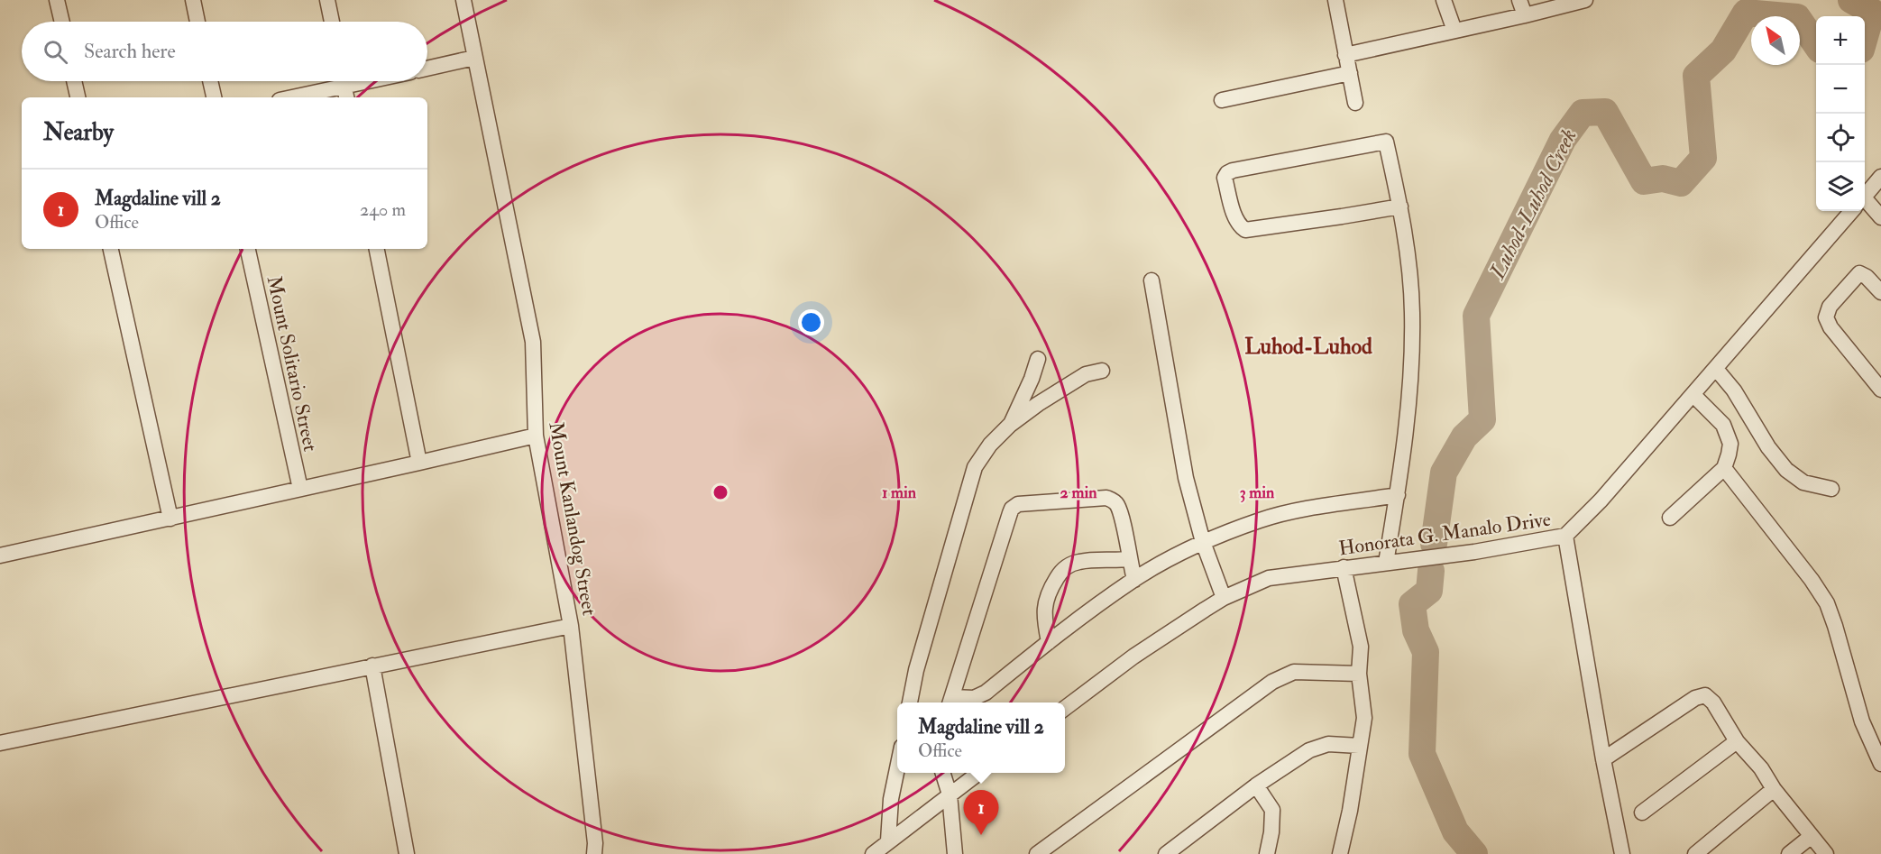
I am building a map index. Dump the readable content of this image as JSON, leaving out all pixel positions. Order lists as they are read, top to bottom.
{
  "streets": {
    "street": ["Mount Solitario Street", "Mount Kanlandog Street", "Honorata G. Manalo Drive"]
  },
  "districts": ["Luhod-Luhod"],
  "water": ["Luhod-Luhod Creek"],
  "north": "top left",
  "page": {
    "map_buttons": ["+", "−"],
    "search": "Search here",
    "heading": "Nearby",
    "list": [
      {
        "mark": "1",
        "name": "Magdaline vill 2",
        "note": "Office",
        "value": "240 m"
      }
    ],
    "popup": ["Magdaline vill 2", "Office"],
    "pins": "1"
  },
  "rings": ["1 min", "2 min", "3 min"]
}
